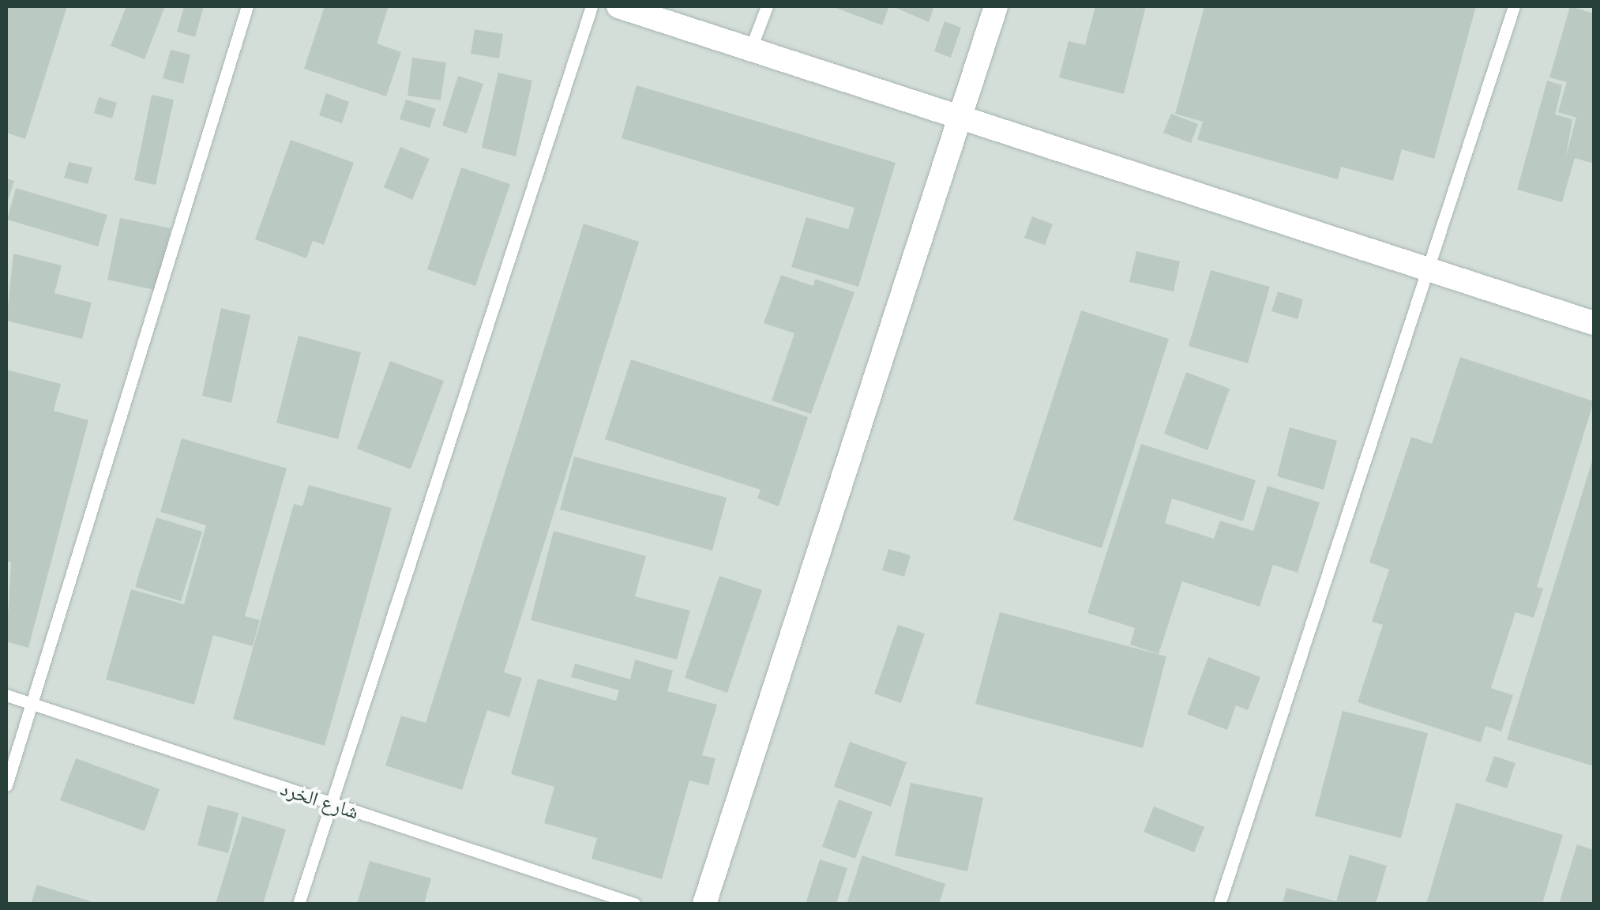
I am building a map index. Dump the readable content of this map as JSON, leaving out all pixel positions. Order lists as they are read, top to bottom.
{
  "streets": {
    "lane": ["شارع الخرد"]
  }
}
